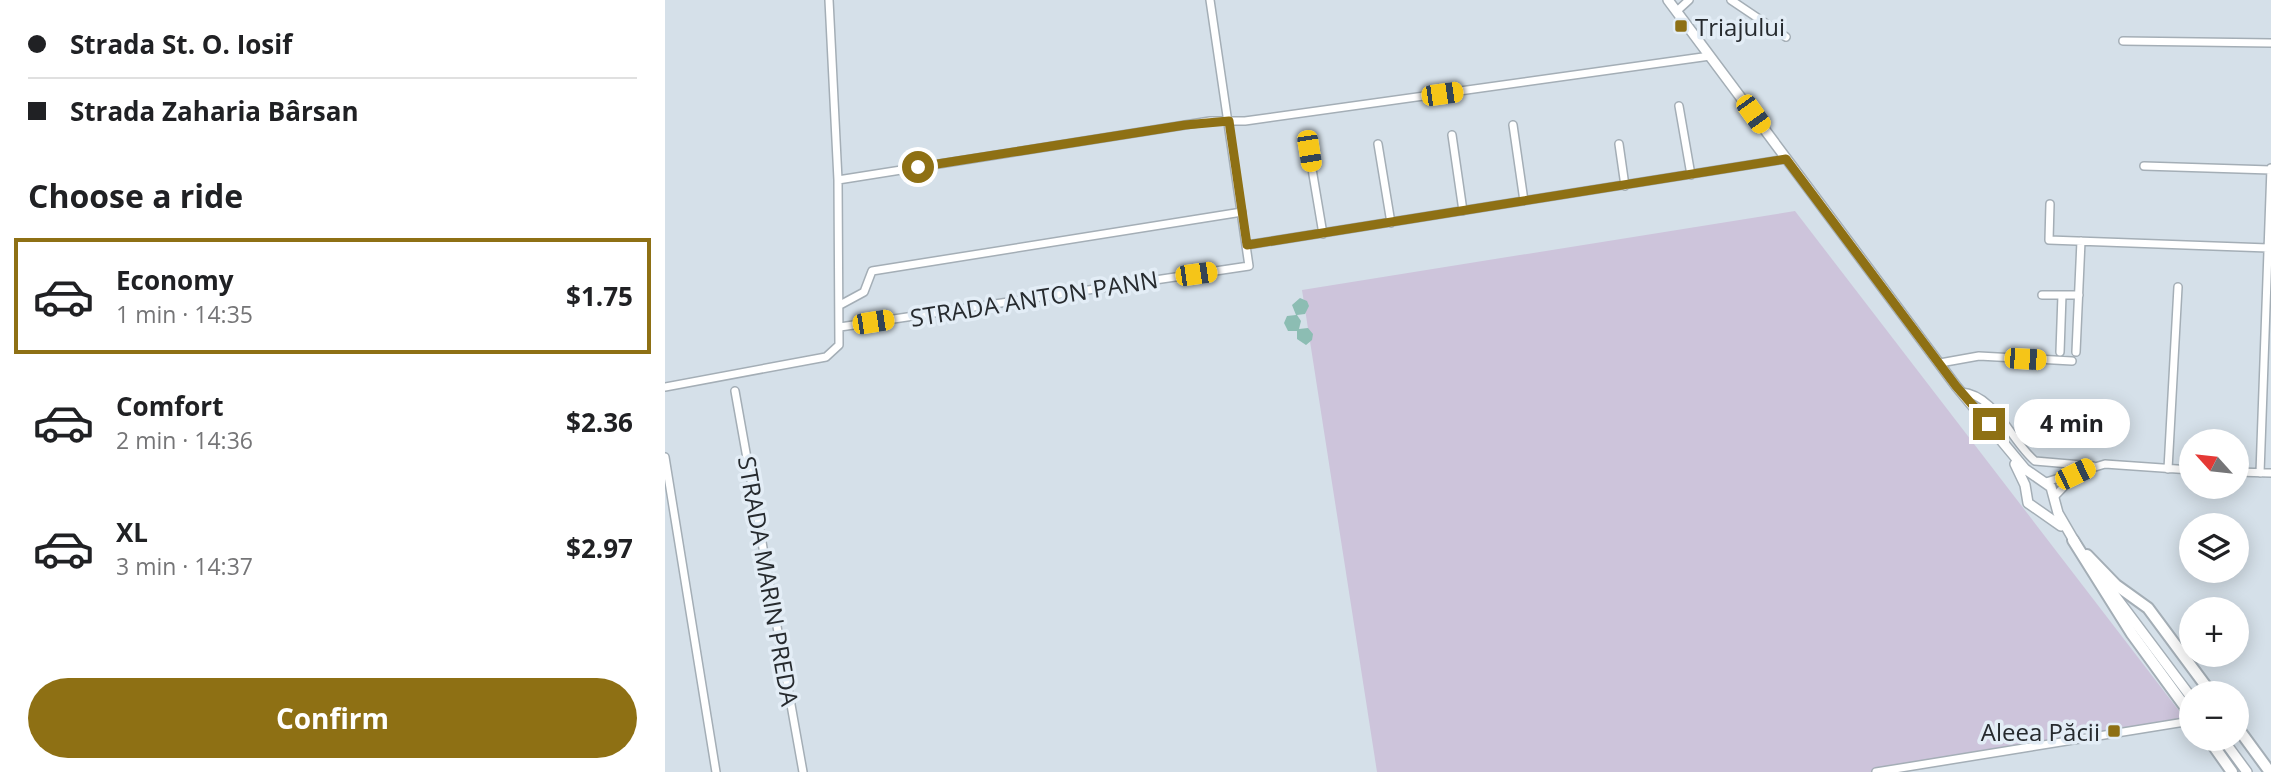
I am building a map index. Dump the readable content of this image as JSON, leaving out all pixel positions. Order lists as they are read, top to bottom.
{
  "streets": {
    "street": ["STRADA ANTON PANN", "STRADA MARIN PREDA"]
  },
  "places": {
    "transit": ["Triajului", "Aleea Păcii"]
  },
  "north": "top left",
  "page": {
    "banner": ["Strada St. O. Iosif", "Strada Zaharia Bârsan"],
    "heading": "Choose a ride",
    "list": [
      {
        "name": "Economy",
        "note": "1 min · 14:35",
        "value": "$1.75"
      },
      {
        "name": "Comfort",
        "note": "2 min · 14:36",
        "value": "$2.36"
      },
      {
        "name": "XL",
        "note": "3 min · 14:37",
        "value": "$2.97"
      }
    ],
    "bubble": "4 min",
    "map_buttons": ["+", "−"],
    "buttons": "Confirm"
  }
}
